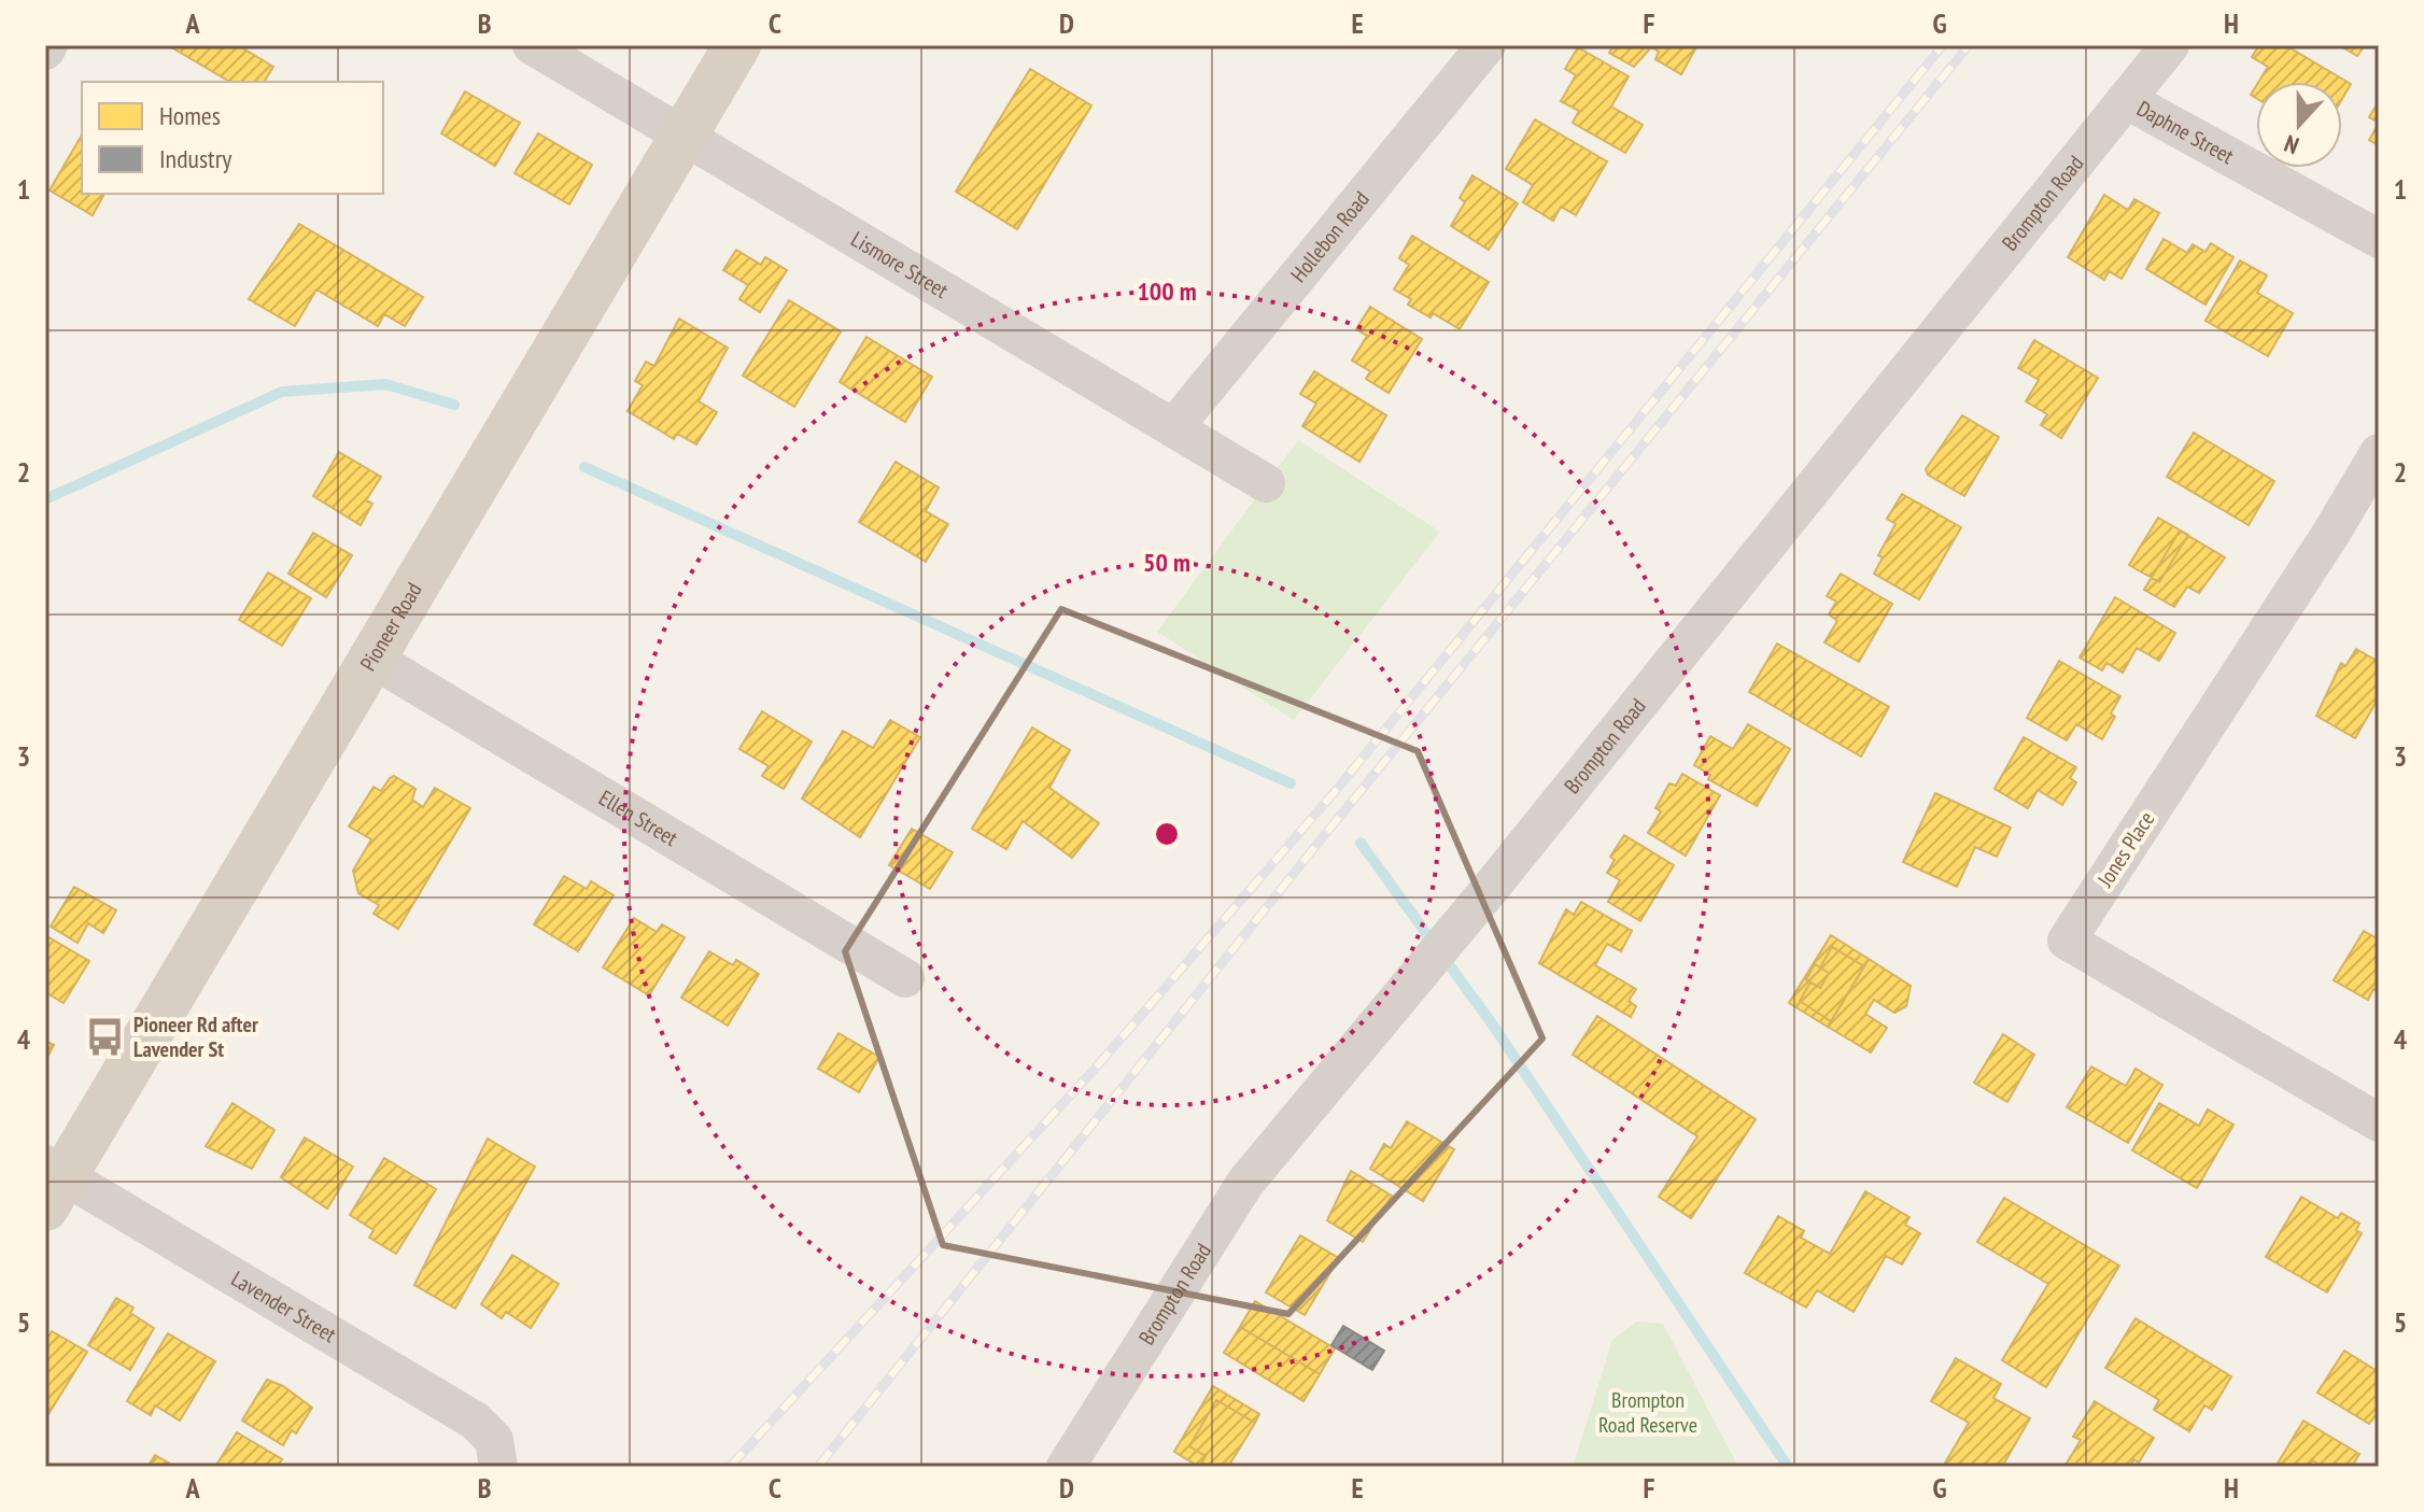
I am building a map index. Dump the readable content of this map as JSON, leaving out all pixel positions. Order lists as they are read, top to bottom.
{
  "streets": {
    "main road": ["Pioneer Road"],
    "street": [
      "Daphne Street",
      "Brompton Road",
      "Hollebon Road",
      "Lismore Street",
      "Ellen Street",
      "Jones Place",
      "Lavender Street"
    ]
  },
  "crossings": [
    ["Daphne Street", "Brompton Road"],
    ["Hollebon Road", "Lismore Street"],
    ["Lismore Street", "Pioneer Road"],
    ["Pioneer Road", "Ellen Street"],
    ["Pioneer Road", "Lavender Street"]
  ],
  "parks": ["Brompton Road Reserve"],
  "places": {
    "bus stop": ["Pioneer Rd after Lavender St"]
  },
  "legend": ["Homes", "Industry"],
  "north": "bottom",
  "grid": {
    "columns": [
      "A",
      "B",
      "C",
      "D",
      "E",
      "F",
      "G",
      "H"
    ],
    "rows": [
      "1",
      "2",
      "3",
      "4",
      "5"
    ]
  },
  "rings": ["100 m", "50 m"]
}
